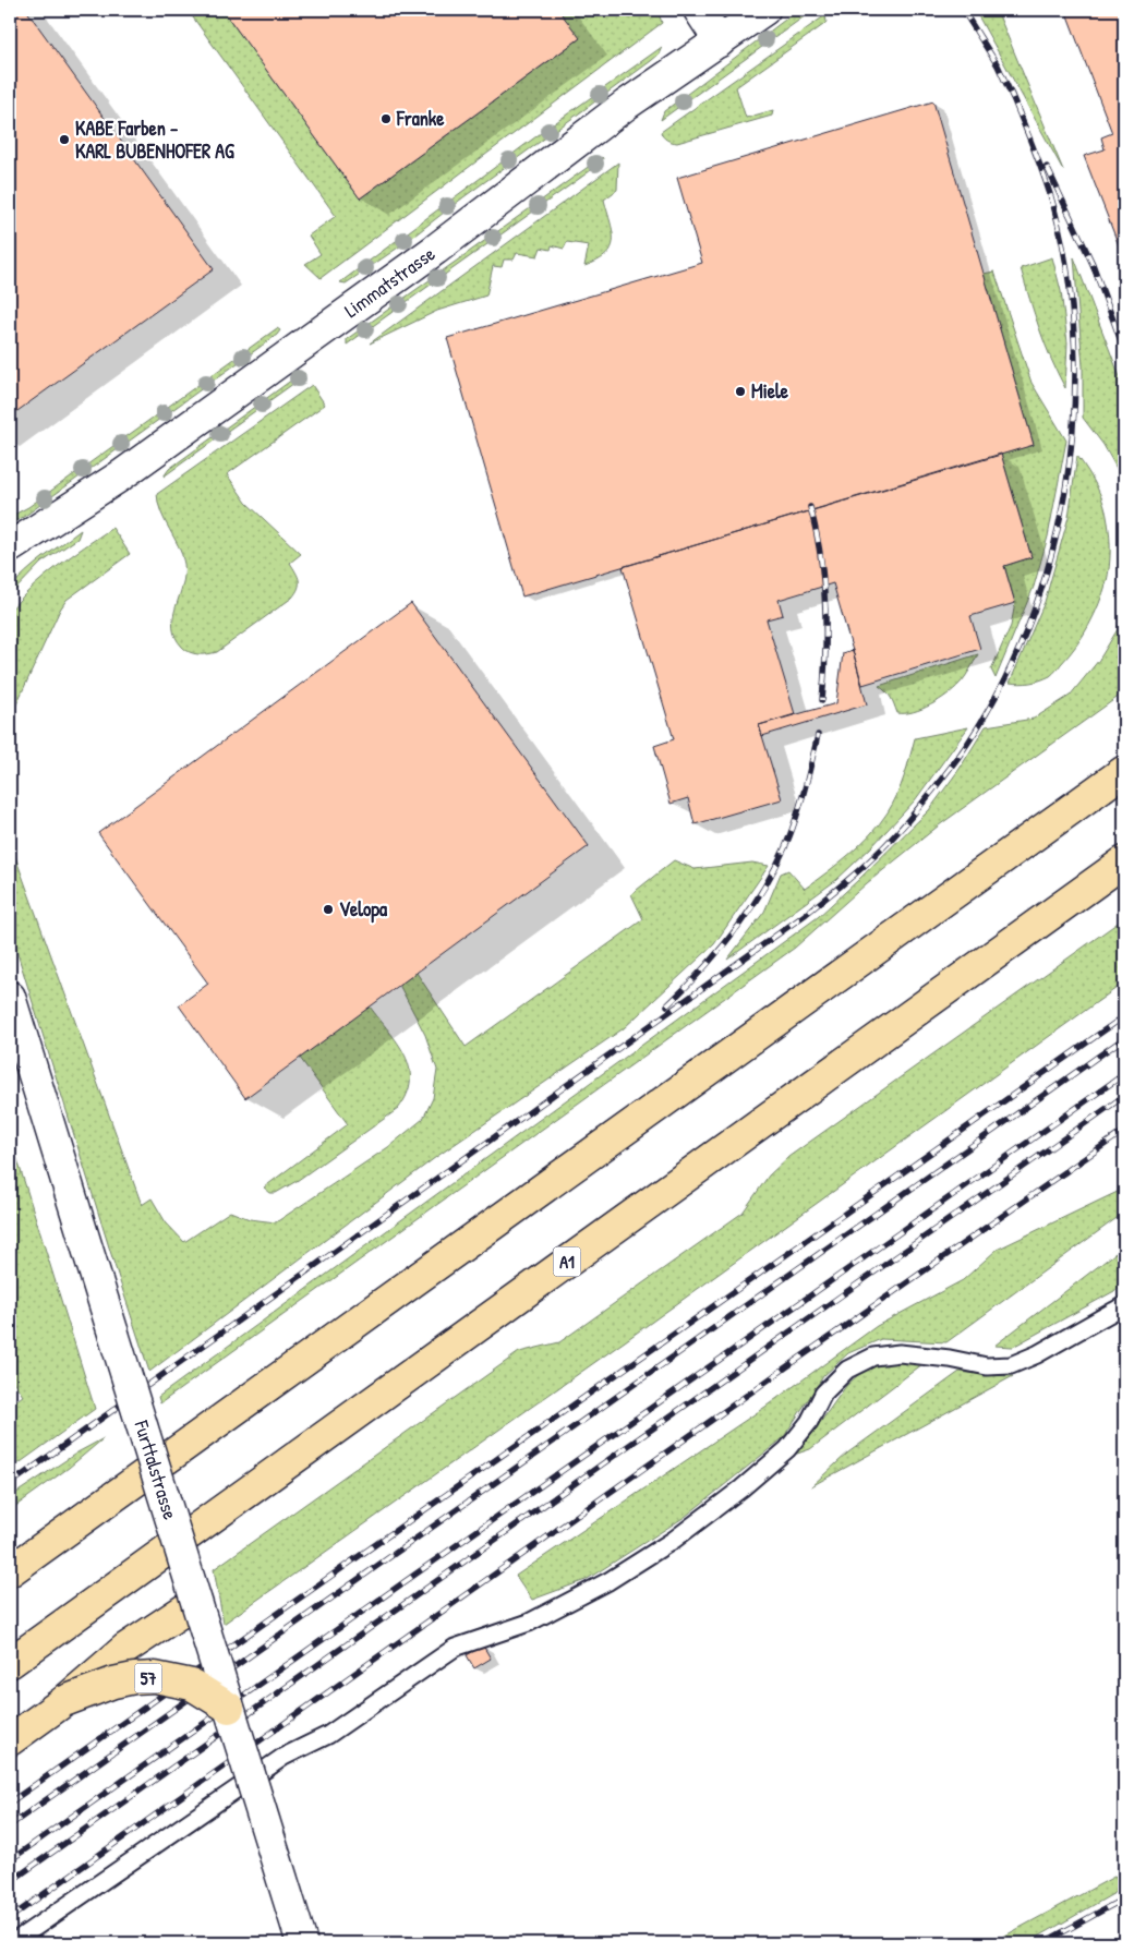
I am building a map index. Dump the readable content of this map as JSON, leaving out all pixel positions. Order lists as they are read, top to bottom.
{
  "streets": {
    "highway": ["A1", "57"],
    "main road": ["Limmatstrasse", "Furttalstrasse"]
  },
  "crossings": [
    ["Furttalstrasse", "57"]
  ],
  "places": [
    "Franke",
    "KABE Farben - KARL BUBENHOFER AG",
    "Miele",
    "Velopa"
  ]
}
